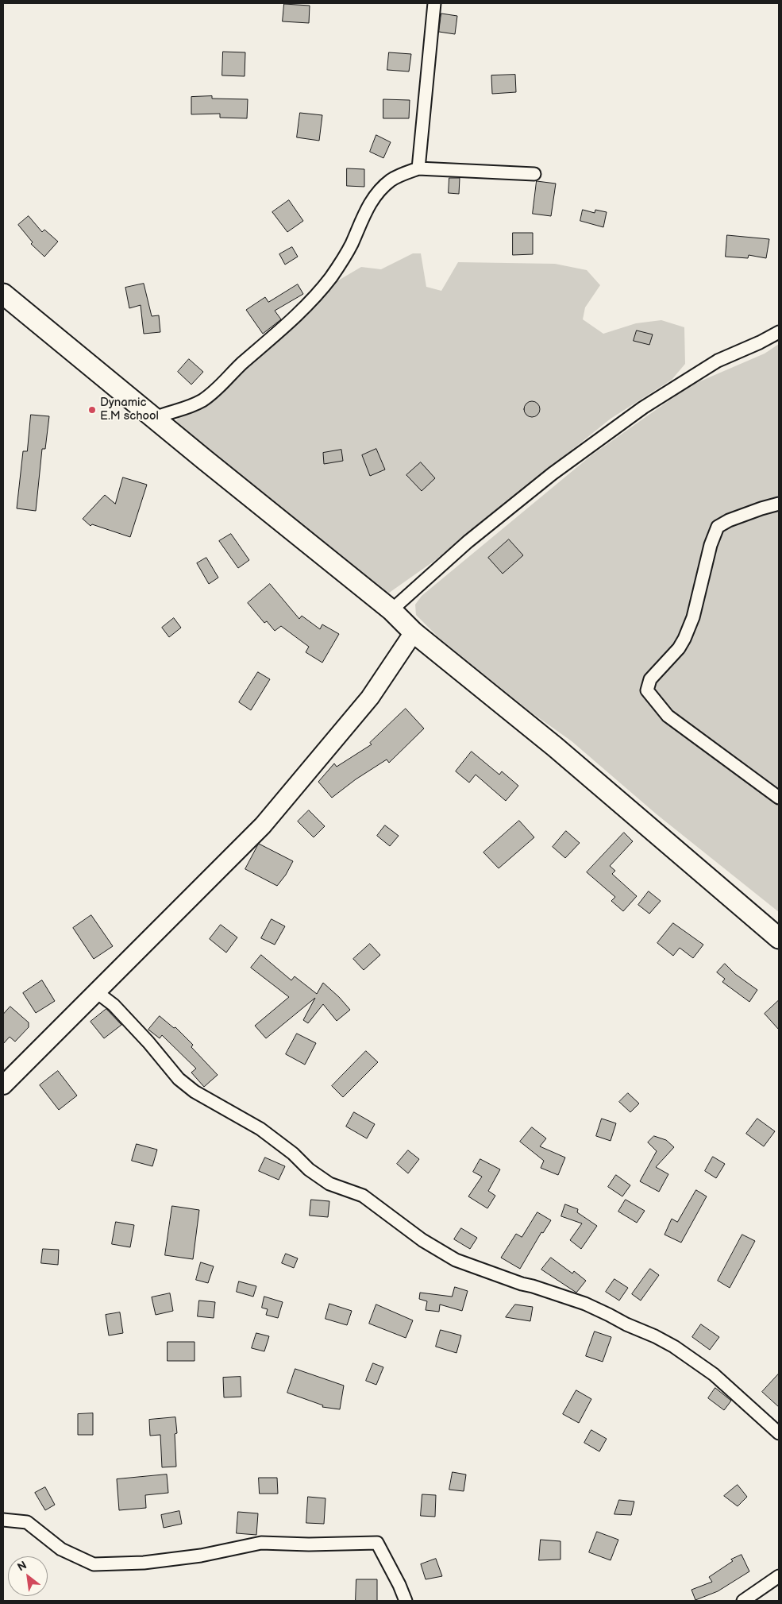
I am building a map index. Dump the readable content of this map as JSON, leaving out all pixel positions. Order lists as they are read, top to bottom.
{
  "places": ["Dynamic E.M school"],
  "north": "top left"
}
